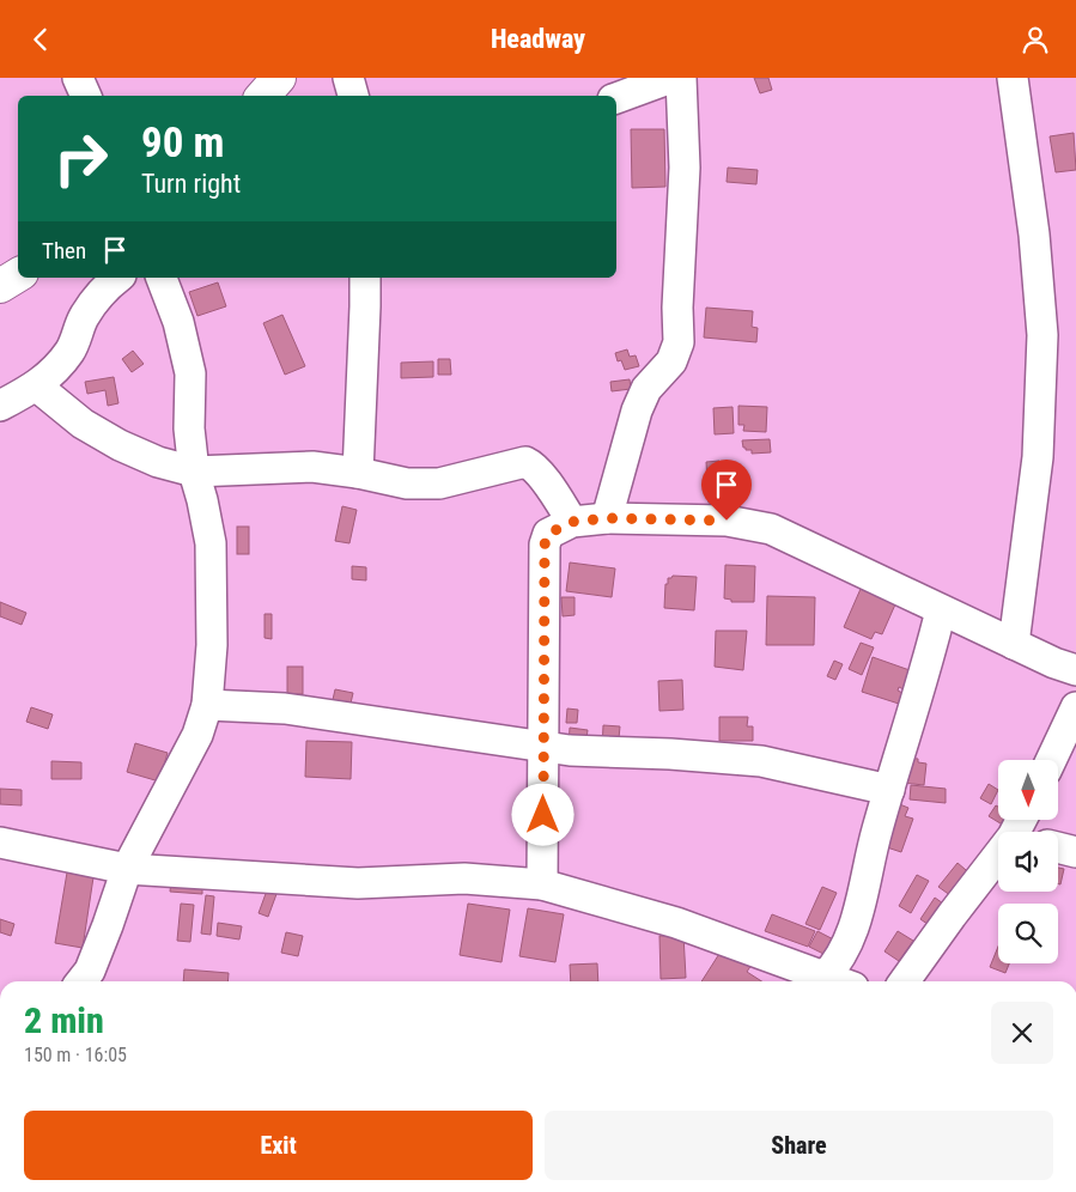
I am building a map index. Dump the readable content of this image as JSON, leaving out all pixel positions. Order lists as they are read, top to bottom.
{
  "north": "bottom",
  "page": {
    "header": "Headway",
    "turn": ["90 m", "Turn right"],
    "then": "Then",
    "heading": ["2 min", "150 m · 16:05"],
    "buttons": ["Exit", "Share"]
  }
}
